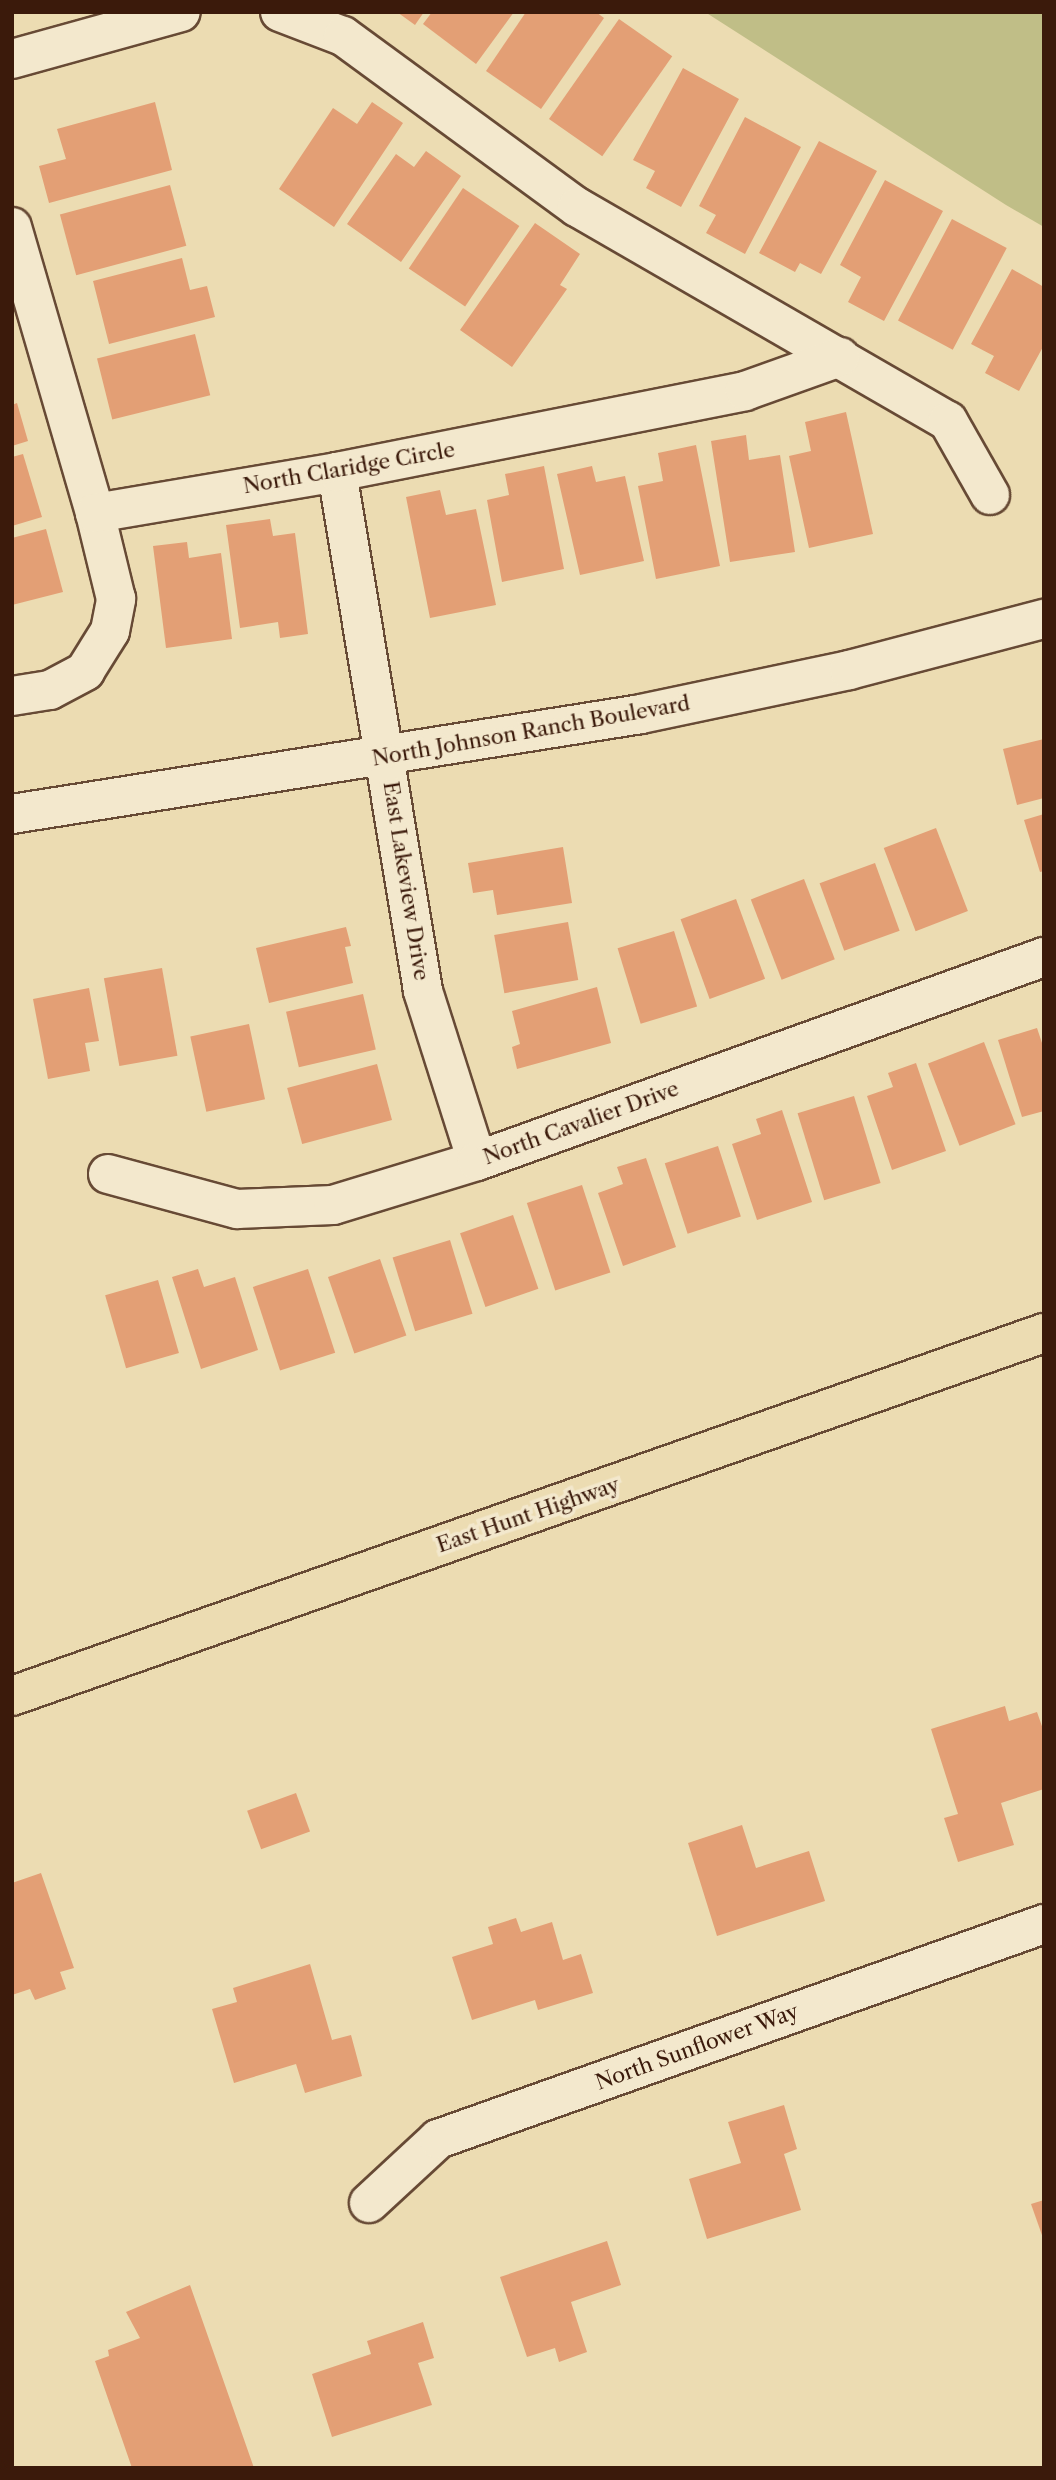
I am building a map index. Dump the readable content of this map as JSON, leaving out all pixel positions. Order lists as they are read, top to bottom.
{
  "streets": {
    "main road": ["East Hunt Highway"],
    "street": [
      "North Claridge Circle",
      "North Johnson Ranch Boulevard",
      "East Lakeview Drive",
      "North Cavalier Drive",
      "North Sunflower Way"
    ]
  },
  "crossings": [
    ["North Claridge Circle", "East Lakeview Drive"],
    ["North Johnson Ranch Boulevard", "East Lakeview Drive"],
    ["East Lakeview Drive", "North Cavalier Drive"]
  ]
}
